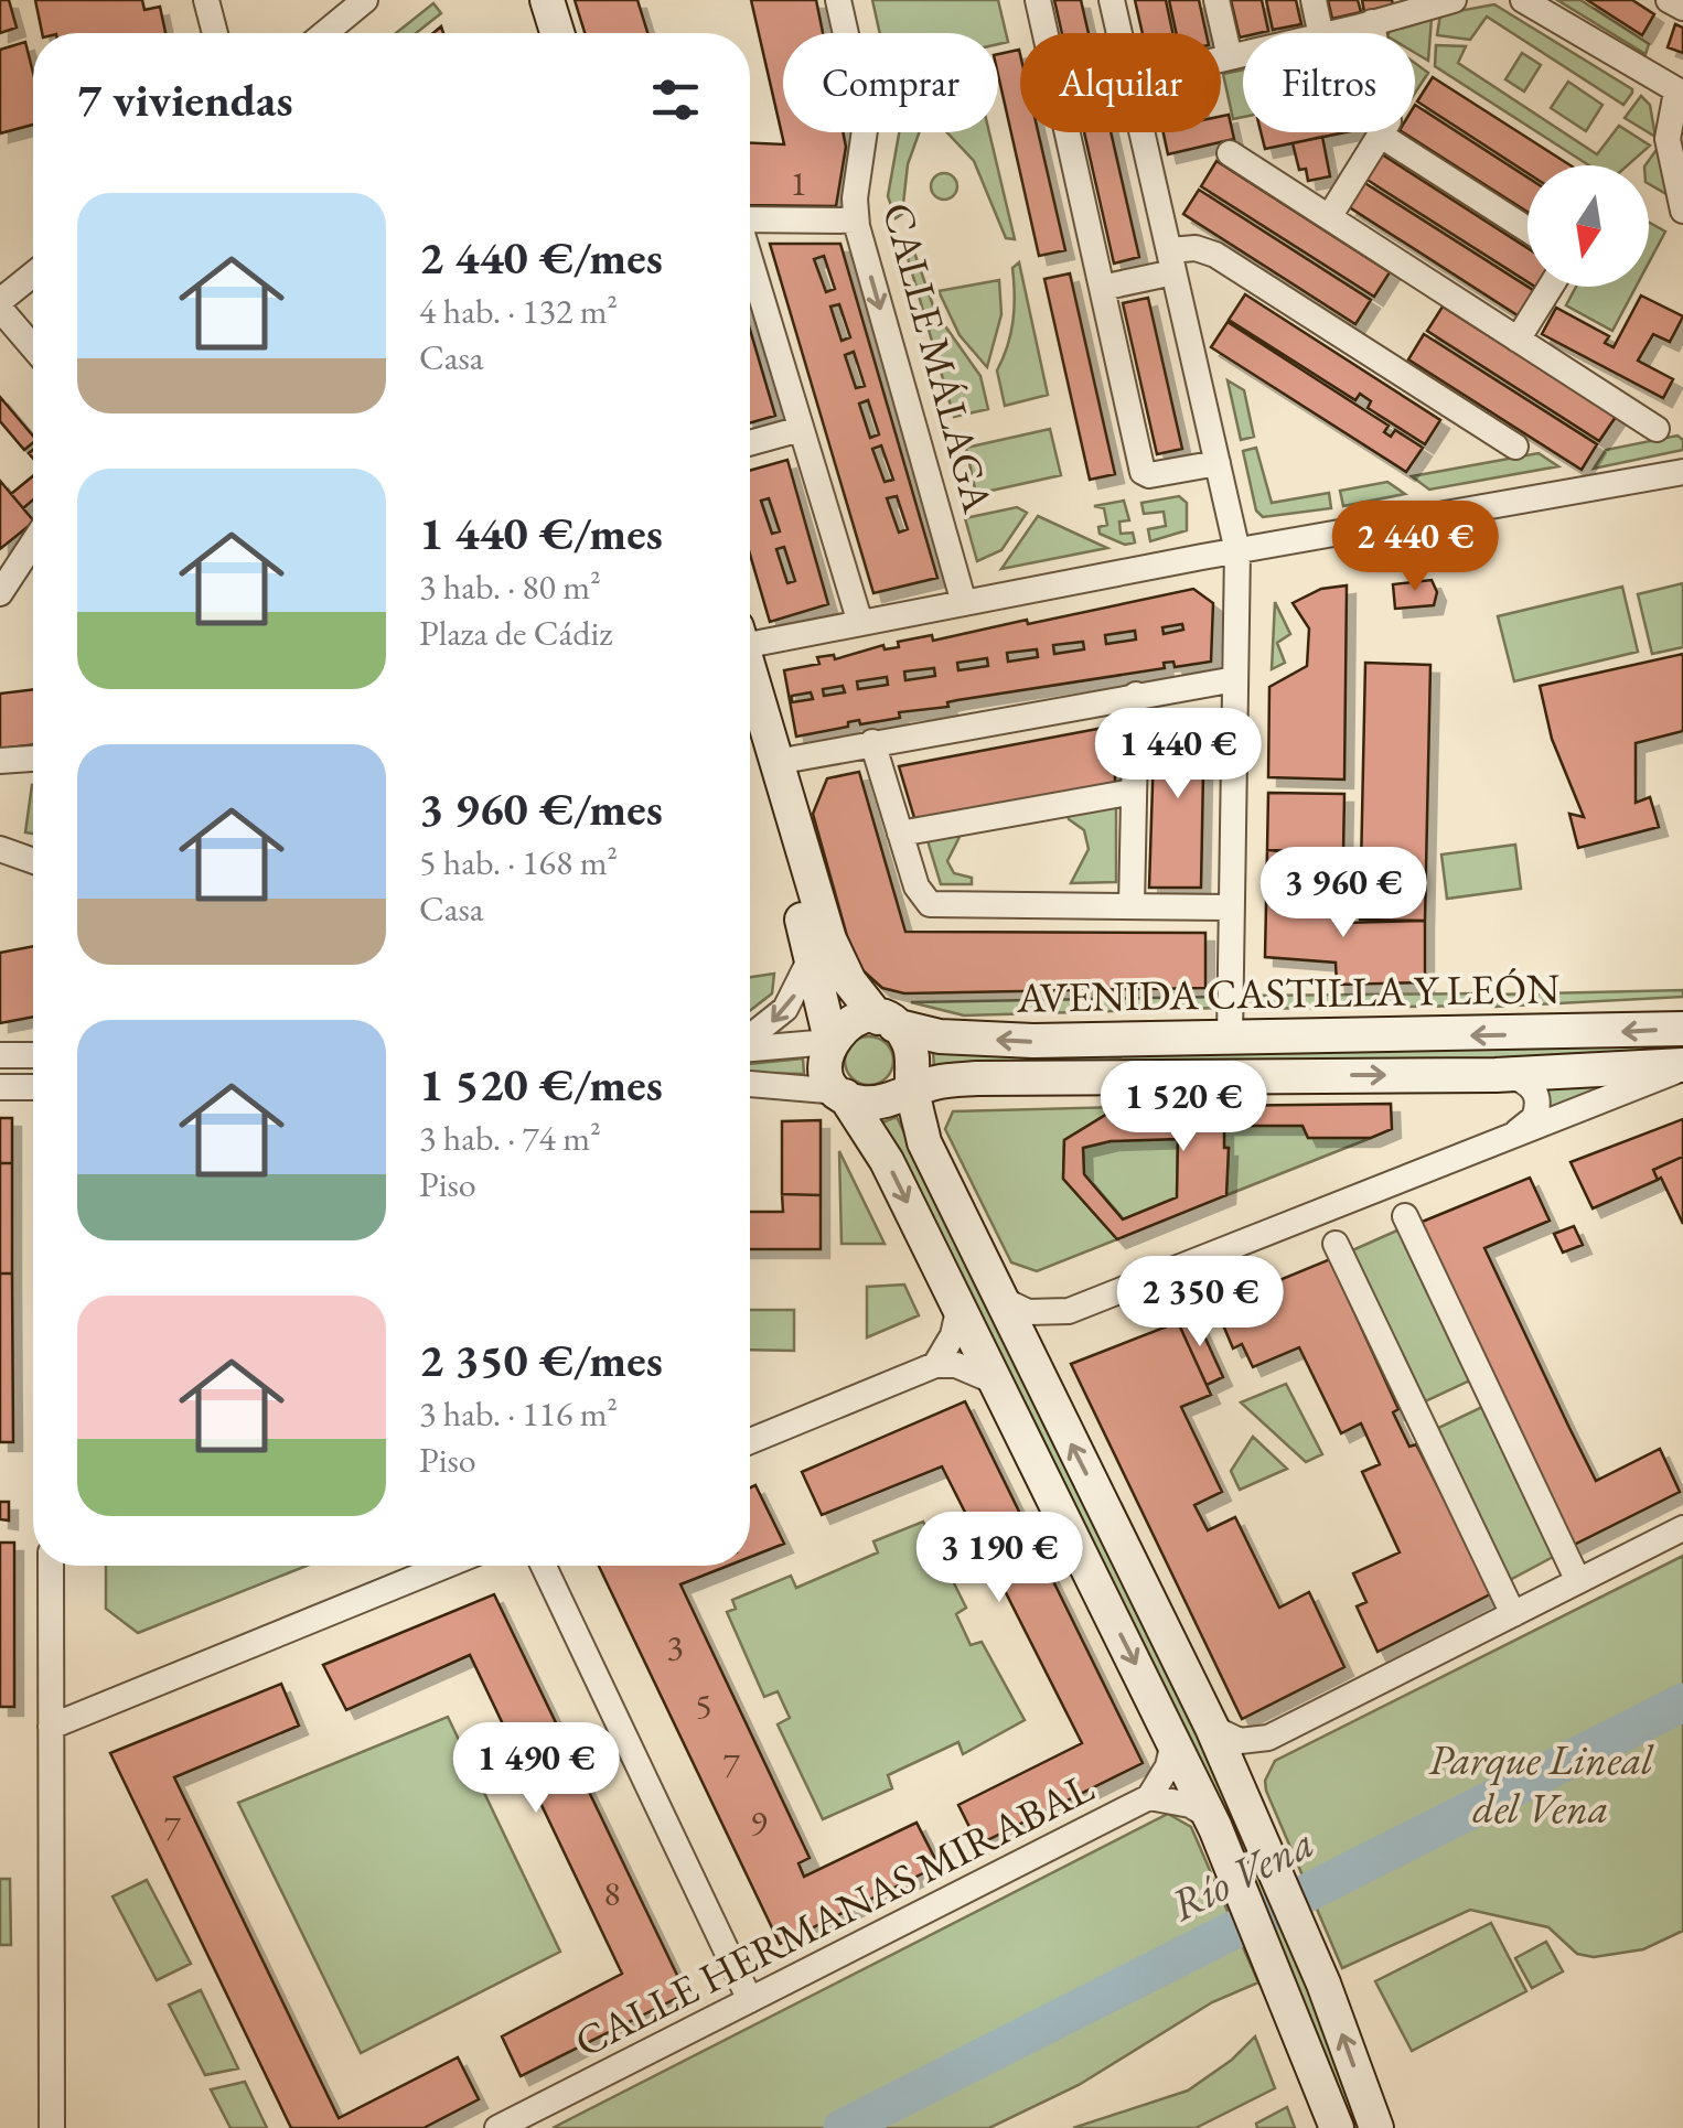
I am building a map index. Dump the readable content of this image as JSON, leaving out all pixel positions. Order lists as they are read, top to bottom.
{
  "streets": {
    "main road": ["AVENIDA CASTILLA Y LEÓN"],
    "street": ["CALLE MÁLAGA", "CALLE HERMANAS MIRABAL"]
  },
  "water": ["Río Vena"],
  "parks": ["Parque Lineal del Vena"],
  "house_numbers": [
    "1",
    "3",
    "5",
    "7",
    "9",
    "7",
    "8"
  ],
  "north": "bottom",
  "page": {
    "chip": ["Comprar", "Alquilar", "Filtros"],
    "heading": "7 viviendas",
    "list": [
      {
        "name": "2 440 €/mes",
        "note": "4 hab. · 132 m² · Casa"
      },
      {
        "name": "1 440 €/mes",
        "note": "3 hab. · 80 m² · Plaza de Cádiz"
      },
      {
        "name": "3 960 €/mes",
        "note": "5 hab. · 168 m² · Casa"
      },
      {
        "name": "1 520 €/mes",
        "note": "3 hab. · 74 m² · Piso"
      },
      {
        "name": "2 350 €/mes",
        "note": "3 hab. · 116 m² · Piso"
      }
    ],
    "price": [
      "2 440 €",
      "1 440 €",
      "3 960 €",
      "1 520 €",
      "2 350 €",
      "3 190 €",
      "1 490 €"
    ]
  }
}
